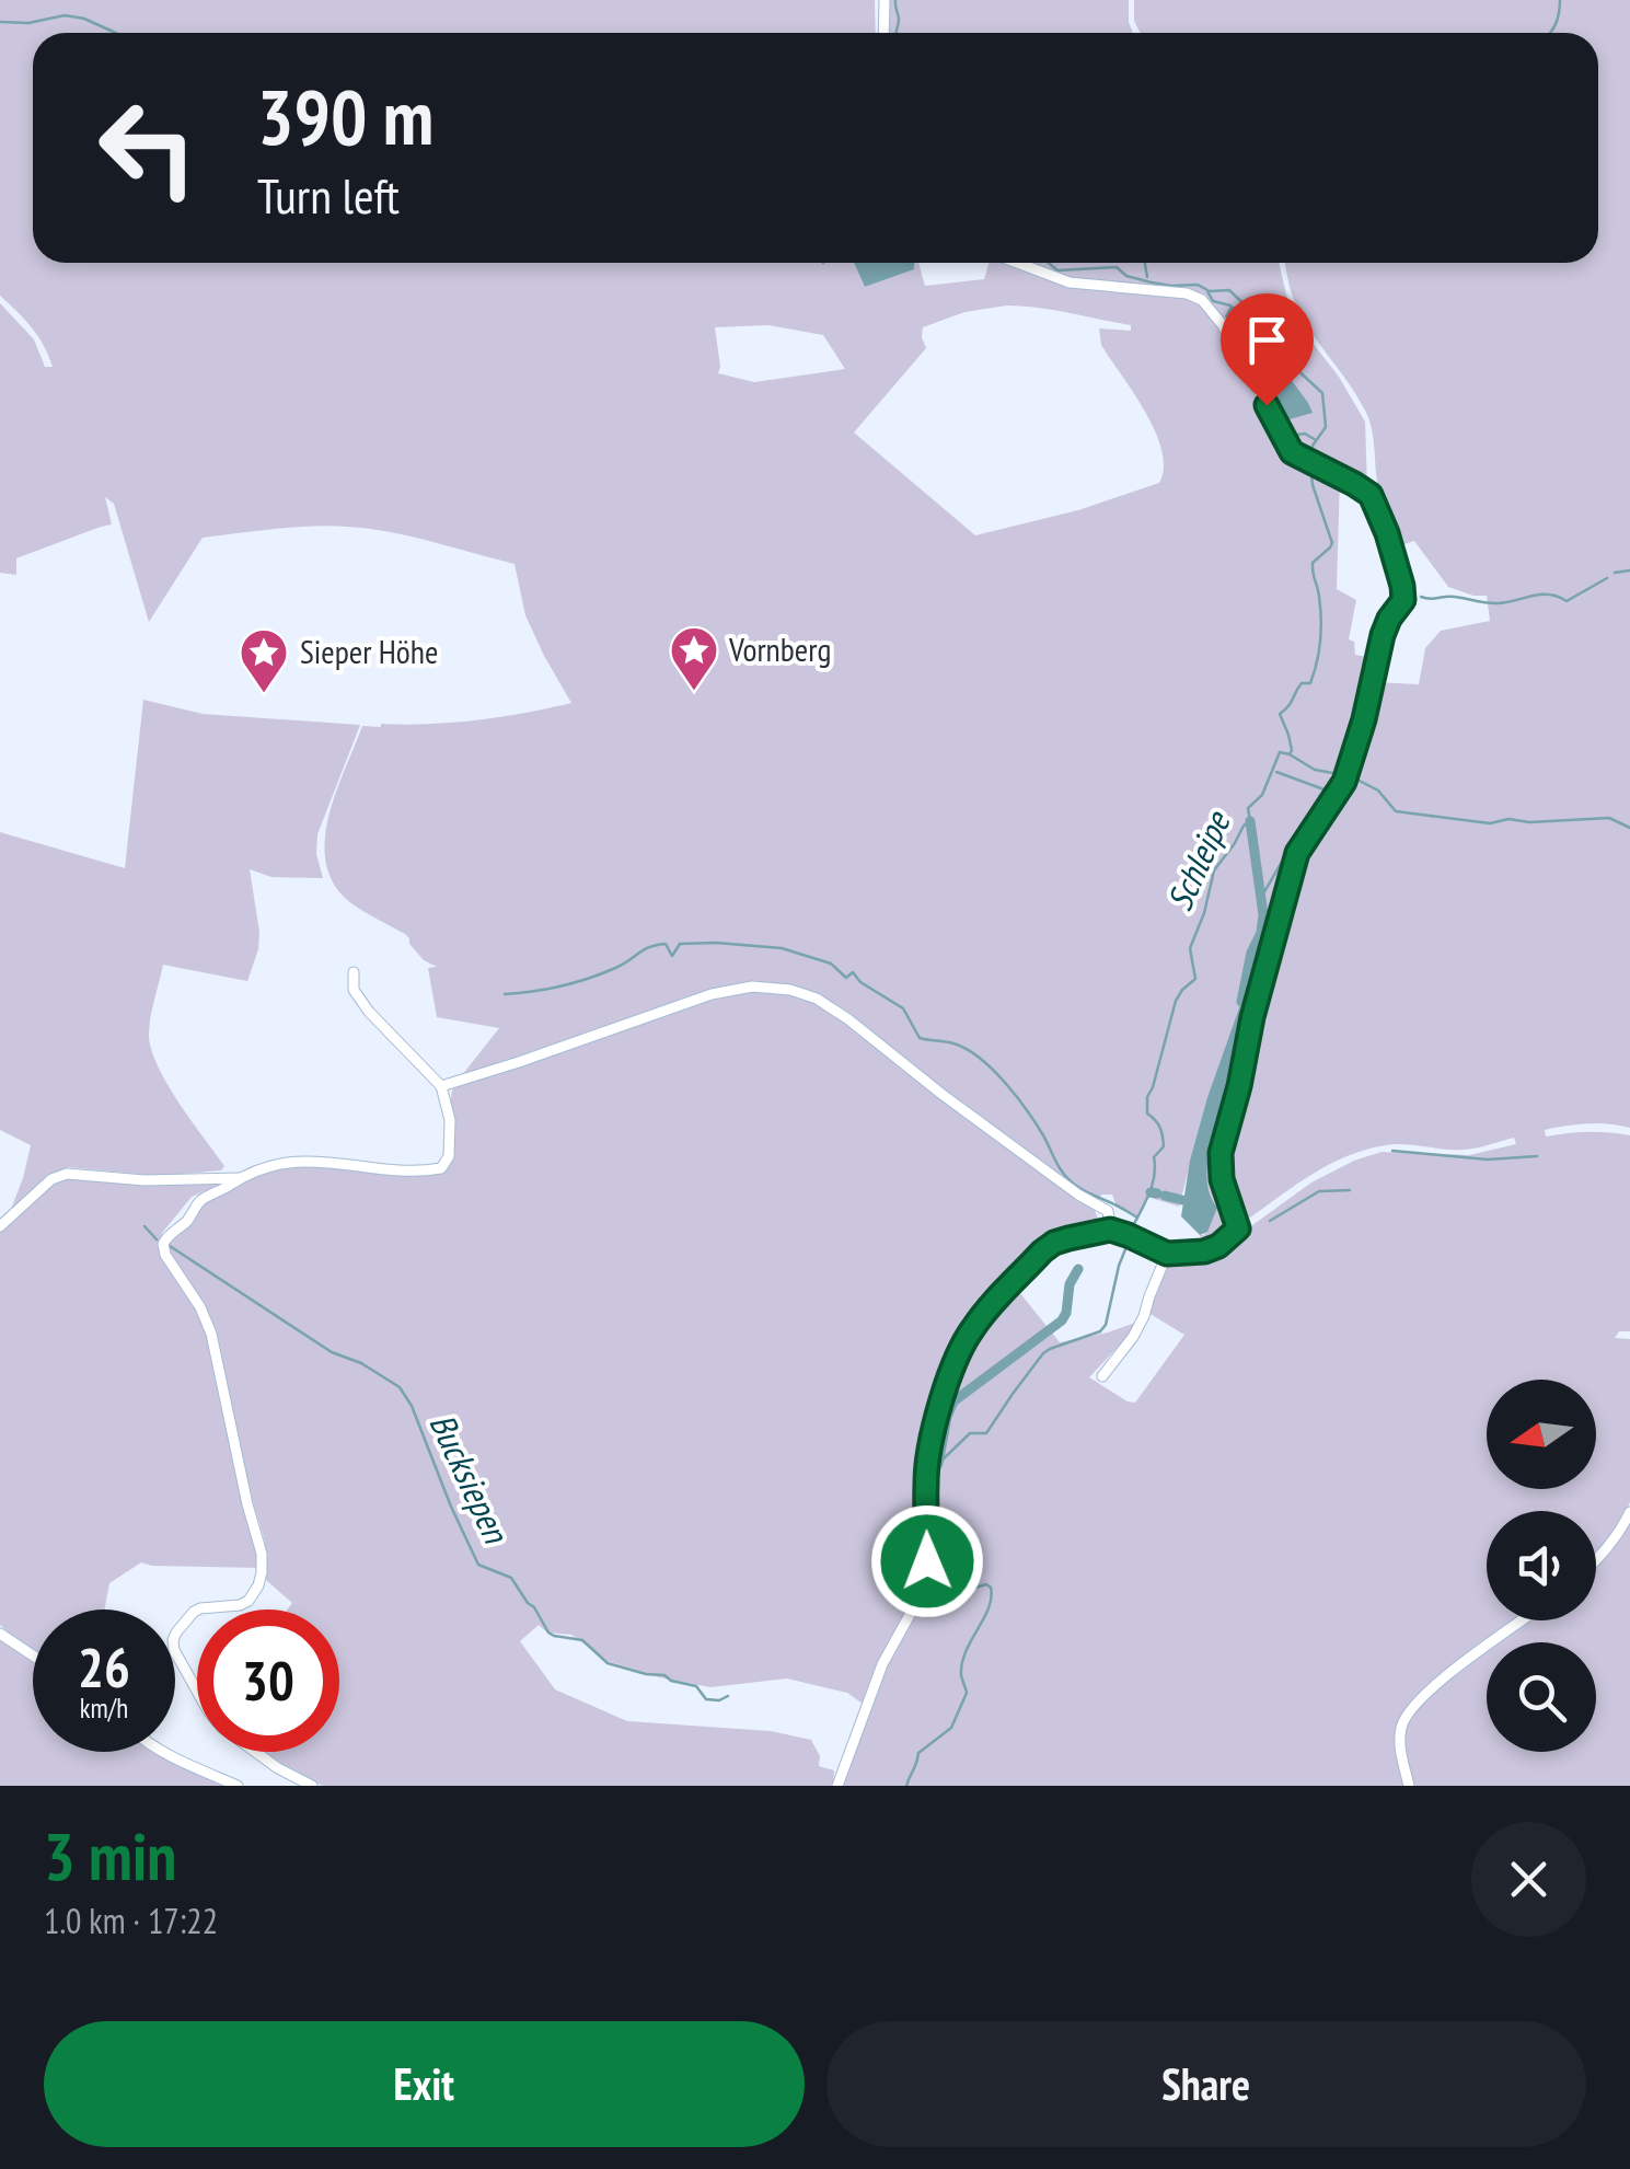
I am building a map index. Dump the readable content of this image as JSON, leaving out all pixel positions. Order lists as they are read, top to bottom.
{
  "water": ["Schleipe", "Bucksiepen"],
  "places": {
    "place": ["Vornberg", "Sieper Höhe"]
  },
  "north": "left",
  "page": {
    "turn": ["390 m", "Turn left"],
    "speed": "26 km/h",
    "limit": "30",
    "heading": ["3 min", "1.0 km · 17:22"],
    "buttons": ["Exit", "Share"]
  }
}
